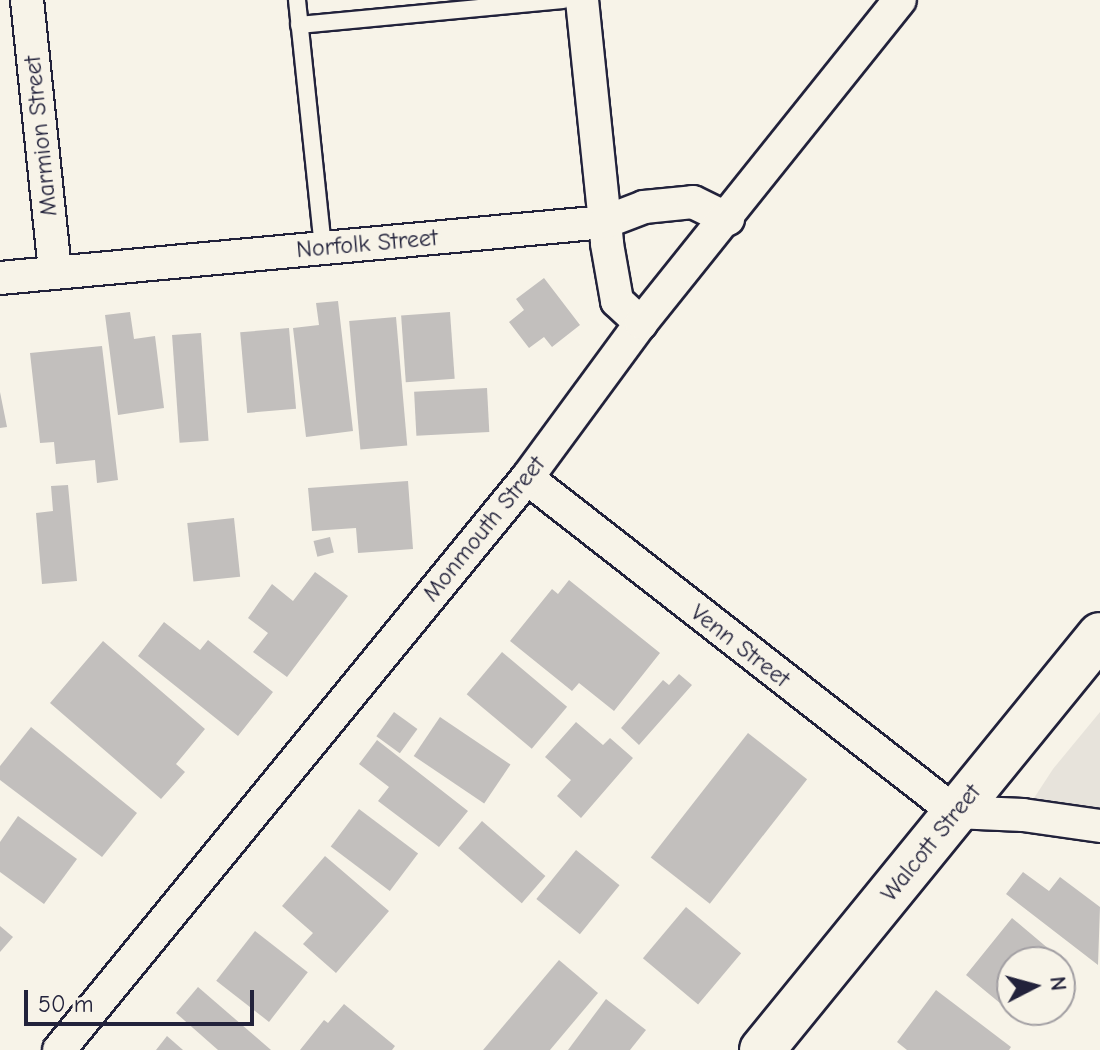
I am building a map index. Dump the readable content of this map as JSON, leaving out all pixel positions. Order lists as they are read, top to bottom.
{
  "streets": {
    "main road": ["Walcott Street"],
    "street": [
      "Marmion Street",
      "Norfolk Street",
      "Monmouth Street",
      "Venn Street"
    ]
  },
  "crossings": [
    ["Marmion Street", "Norfolk Street"],
    ["Norfolk Street", "Monmouth Street"],
    ["Monmouth Street", "Venn Street"],
    ["Venn Street", "Walcott Street"]
  ],
  "scale_bar": "50 m",
  "north": "right"
}
